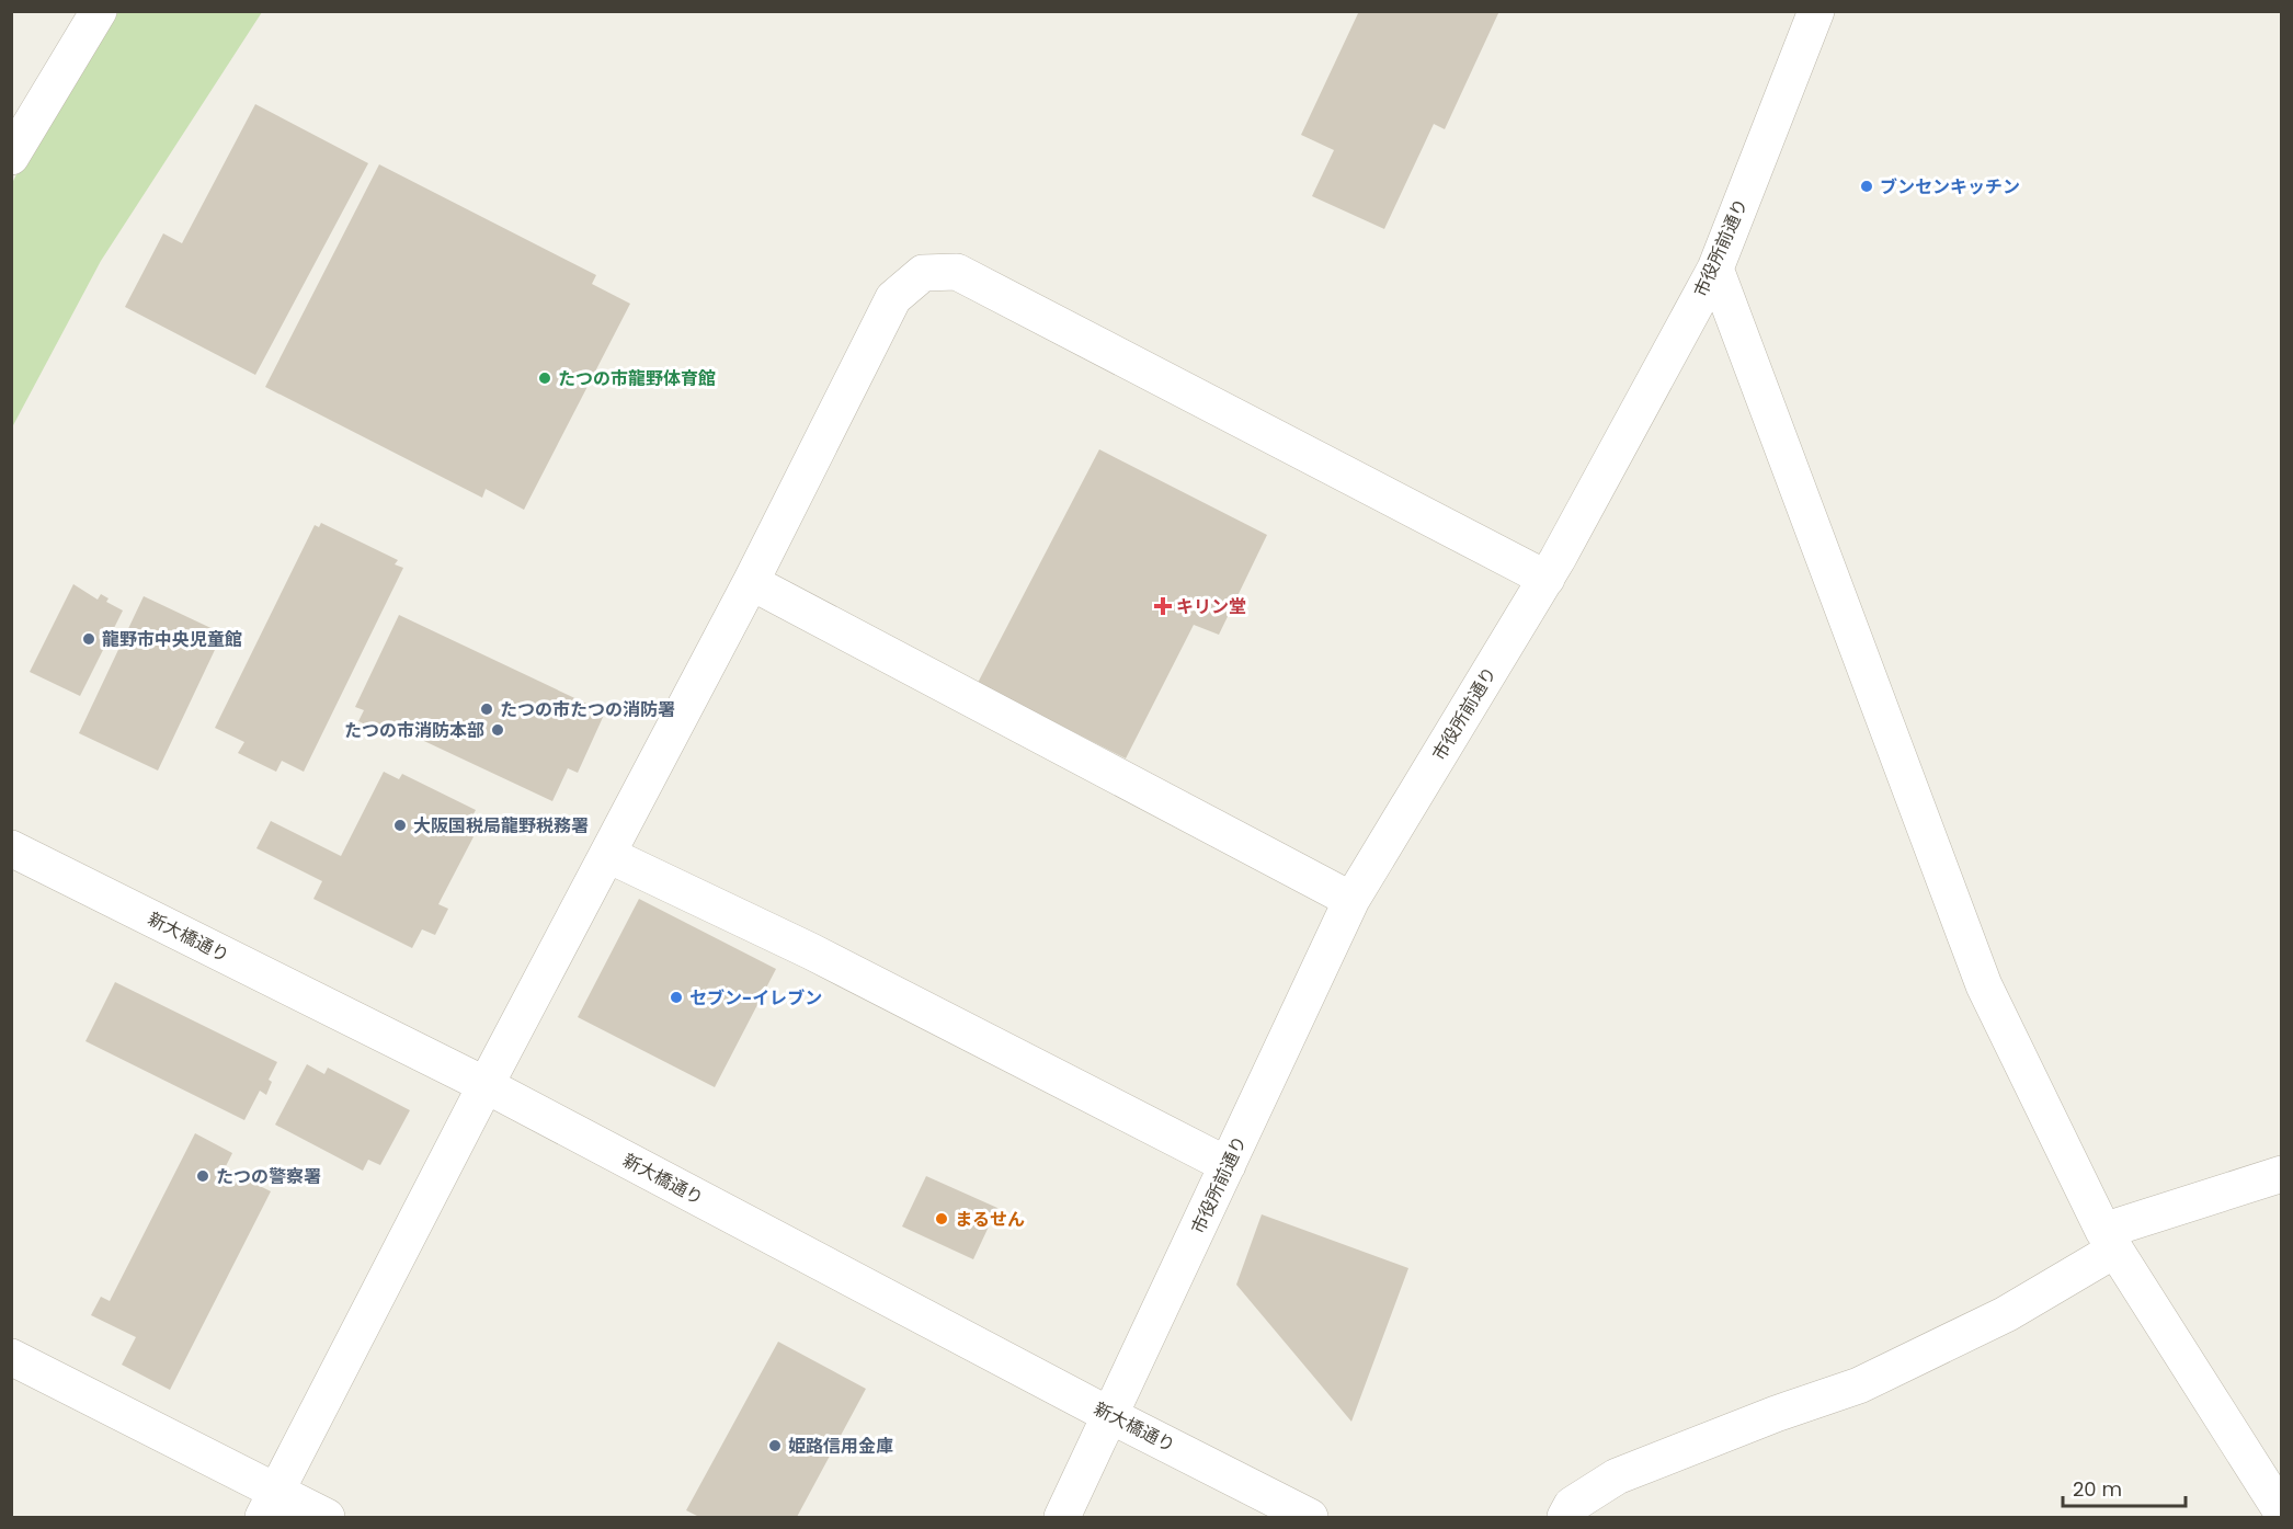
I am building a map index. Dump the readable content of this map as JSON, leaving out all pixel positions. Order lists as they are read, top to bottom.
{
  "streets": {
    "street": ["市役所前通り", "新大橋通り"]
  },
  "crossings": [
    ["市役所前通り", "新大橋通り"]
  ],
  "places": {
    "other": [
      "ブンセンキッチン",
      "たつの市龍野体育館",
      "龍野市中央児童館",
      "たつの市たつの消防署",
      "たつの市消防本部",
      "大阪国税局龍野税務署",
      "セブン-イレブン",
      "たつの警察署",
      "まるせん",
      "姫路信用金庫"
    ],
    "health": ["キリン堂"]
  },
  "scale_bar": "20 m"
}
